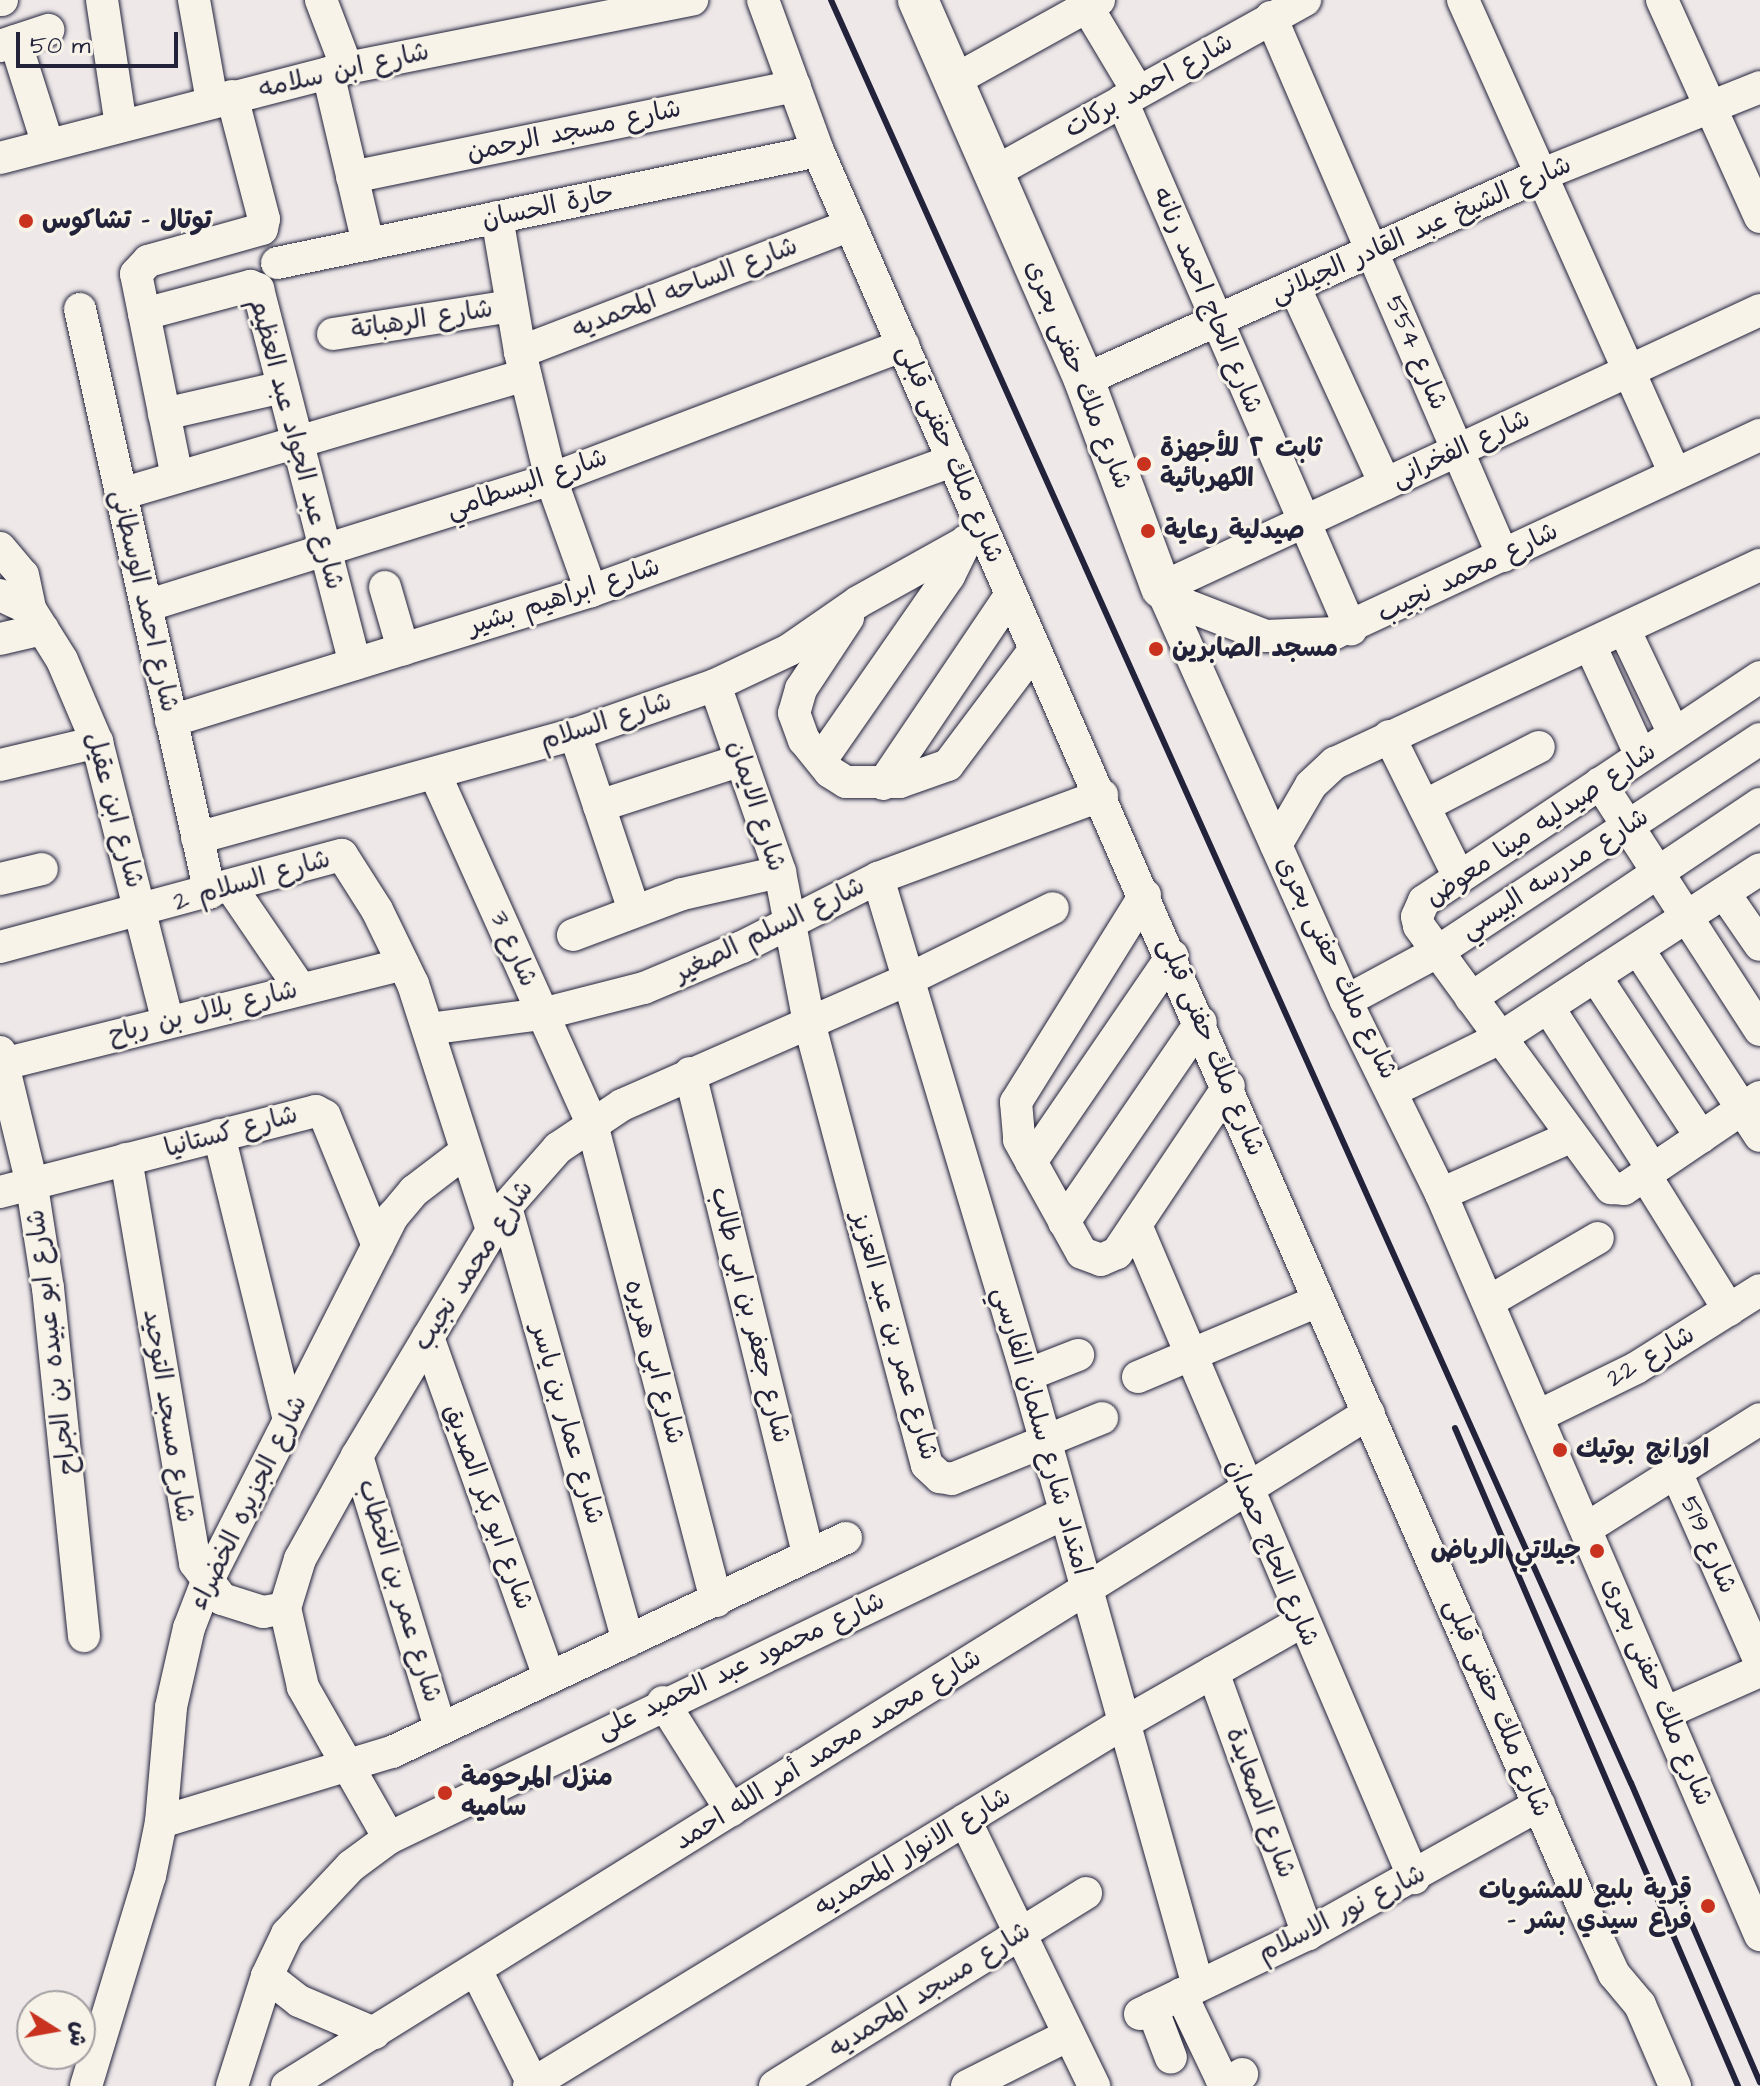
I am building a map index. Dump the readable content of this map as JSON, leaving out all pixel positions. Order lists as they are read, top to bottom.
{
  "streets": {
    "main road": ["شارع ملك حفنى بحرى"],
    "street": [
      "شارع ابن سلامه",
      "شارع احمد بركات",
      "شارع مسجد الرحمن",
      "حارة الحسان",
      "شارع الشيخ عبد القادر الجيلانى",
      "شارع الساحه المحمديه",
      "شارع الحاج احمد رنانه",
      "شارع الرهباتة",
      "شارع 554",
      "شارع عبد الجواد عبد العظيم",
      "شارع الفخرانى",
      "شارع ملك حفنى قبلى",
      "شارع البسطامي",
      "شارع محمد نجيب",
      "شارع ابراهيم بشير",
      "شارع احمد الوسطانى",
      "شارع السلام",
      "شارع الايمان",
      "شارع ابن عقيل",
      "شارع صيدليه مينا معوض",
      "شارع مدرسه البيسي",
      "شارع السلام 2",
      "شارع السلم الصغير",
      "شارع 3",
      "شارع بلال بن رباح",
      "شارع كستانيا",
      "شارع جعفر بن ابى طالب",
      "شارع عمر بن عبد العزيز",
      "شارع ابو عبيده بن الجراح",
      "شارع 22",
      "شارع ابى هريره",
      "شارع مسجد التوحيد",
      "شارع عمار بن ياسر",
      "امتداد شارع سلمان الفارسي",
      "شارع الجزيره الخضراء",
      "شارع ابو بكر الصديق",
      "شارع 519",
      "شارع الحاج حمدان",
      "شارع عمر بن الخطاب",
      "شارع محمود عبد الحميد على",
      "شارع محمد محمد أمر الله احمد",
      "شارع الصعايدة",
      "شارع الانوار المحمديه",
      "شارع نور الاسلام",
      "شارع مسجد المحمديه"
    ]
  },
  "crossings": [
    ["شارع احمد بركات", "شارع الحاج احمد رنانه"],
    ["شارع احمد بركات", "شارع 554"],
    ["شارع احمد بركات", "شارع ملك حفنى بحرى"],
    ["شارع مسجد الرحمن", "شارع ملك حفنى قبلى"],
    ["حارة الحسان", "شارع ملك حفنى قبلى"],
    ["شارع الشيخ عبد القادر الجيلانى", "شارع الحاج احمد رنانه"],
    ["شارع الشيخ عبد القادر الجيلانى", "شارع 554"],
    ["شارع الشيخ عبد القادر الجيلانى", "شارع ملك حفنى بحرى"],
    ["شارع الساحه المحمديه", "شارع عبد الجواد عبد العظيم"],
    ["شارع الساحه المحمديه", "شارع ملك حفنى قبلى"],
    ["شارع الساحه المحمديه", "شارع احمد الوسطانى"],
    ["شارع الحاج احمد رنانه", "شارع الفخرانى"],
    ["شارع الحاج احمد رنانه", "شارع محمد نجيب"],
    ["شارع 554", "شارع الفخرانى"],
    ["شارع 554", "شارع محمد نجيب"],
    ["شارع ملك حفنى بحرى", "شارع الفخرانى"],
    ["شارع ملك حفنى بحرى", "شارع محمد نجيب"],
    ["شارع ملك حفنى بحرى", "شارع مدرسه البيسي"],
    ["شارع ملك حفنى بحرى", "شارع 22"],
    ["شارع عبد الجواد عبد العظيم", "شارع البسطامي"],
    ["شارع عبد الجواد عبد العظيم", "شارع ابراهيم بشير"],
    ["شارع الفخرانى", "شارع محمد نجيب"],
    ["شارع ملك حفنى قبلى", "شارع البسطامي"],
    ["شارع ملك حفنى قبلى", "شارع ابراهيم بشير"],
    ["شارع ملك حفنى قبلى", "شارع السلام"],
    ["شارع ملك حفنى قبلى", "شارع السلم الصغير"],
    ["شارع ملك حفنى قبلى", "شارع محمد محمد أمر الله احمد"],
    ["شارع ملك حفنى قبلى", "شارع نور الاسلام"],
    ["شارع البسطامي", "شارع احمد الوسطانى"],
    ["شارع محمد نجيب", "شارع الايمان"],
    ["شارع محمد نجيب", "شارع السلام 2"],
    ["شارع محمد نجيب", "شارع 3"],
    ["شارع محمد نجيب", "شارع جعفر بن ابى طالب"],
    ["شارع محمد نجيب", "شارع عمر بن عبد العزيز"],
    ["شارع محمد نجيب", "شارع ابى هريره"],
    ["شارع محمد نجيب", "شارع عمار بن ياسر"],
    ["شارع محمد نجيب", "امتداد شارع سلمان الفارسي"],
    ["شارع محمد نجيب", "شارع ابو بكر الصديق"],
    ["شارع محمد نجيب", "شارع عمر بن الخطاب"],
    ["شارع محمد نجيب", "شارع محمود عبد الحميد على"],
    ["شارع ابراهيم بشير", "شارع احمد الوسطانى"],
    ["شارع احمد الوسطانى", "شارع السلام"],
    ["شارع احمد الوسطانى", "شارع السلام 2"],
    ["شارع السلام", "شارع الايمان"],
    ["شارع السلام", "شارع 3"],
    ["شارع الايمان", "شارع السلم الصغير"],
    ["شارع الايمان", "شارع عمر بن عبد العزيز"],
    ["شارع ابن عقيل", "شارع السلام 2"],
    ["شارع ابن عقيل", "شارع بلال بن رباح"],
    ["شارع صيدليه مينا معوض", "شارع مدرسه البيسي"],
    ["شارع السلام 2", "شارع السلم الصغير"],
    ["شارع السلام 2", "شارع بلال بن رباح"],
    ["شارع السلام 2", "شارع عمار بن ياسر"],
    ["شارع السلام 2", "شارع الجزيره الخضراء"],
    ["شارع السلم الصغير", "شارع 3"],
    ["شارع السلم الصغير", "امتداد شارع سلمان الفارسي"],
    ["شارع 3", "شارع ابى هريره"],
    ["شارع بلال بن رباح", "شارع ابو عبيده بن الجراح"],
    ["شارع كستانيا", "شارع ابو عبيده بن الجراح"],
    ["شارع كستانيا", "شارع مسجد التوحيد"],
    ["شارع كستانيا", "شارع الجزيره الخضراء"],
    ["شارع عمر بن عبد العزيز", "امتداد شارع سلمان الفارسي"],
    ["شارع مسجد التوحيد", "شارع الجزيره الخضراء"],
    ["امتداد شارع سلمان الفارسي", "شارع محمود عبد الحميد على"],
    ["امتداد شارع سلمان الفارسي", "شارع محمد محمد أمر الله احمد"],
    ["امتداد شارع سلمان الفارسي", "شارع الانوار المحمديه"],
    ["امتداد شارع سلمان الفارسي", "شارع نور الاسلام"],
    ["شارع الحاج حمدان", "شارع محمد محمد أمر الله احمد"],
    ["شارع الحاج حمدان", "شارع الانوار المحمديه"],
    ["شارع الحاج حمدان", "شارع نور الاسلام"],
    ["شارع الصعايدة", "شارع الانوار المحمديه"],
    ["شارع الصعايدة", "شارع نور الاسلام"]
  ],
  "places": [
    "توتال - تشاكوس",
    "ثابت ٢ للأجهزة الكهربائية",
    "صيدلية رعاية",
    "مسجد الصابرين",
    "اورانج بوتيك",
    "جيلاتي الرياض",
    "منزل المرحومة ساميه",
    "قرية بلبع للمشويات - فرع سيدي بشر"
  ],
  "scale_bar": "50 m",
  "north": "right"
}
